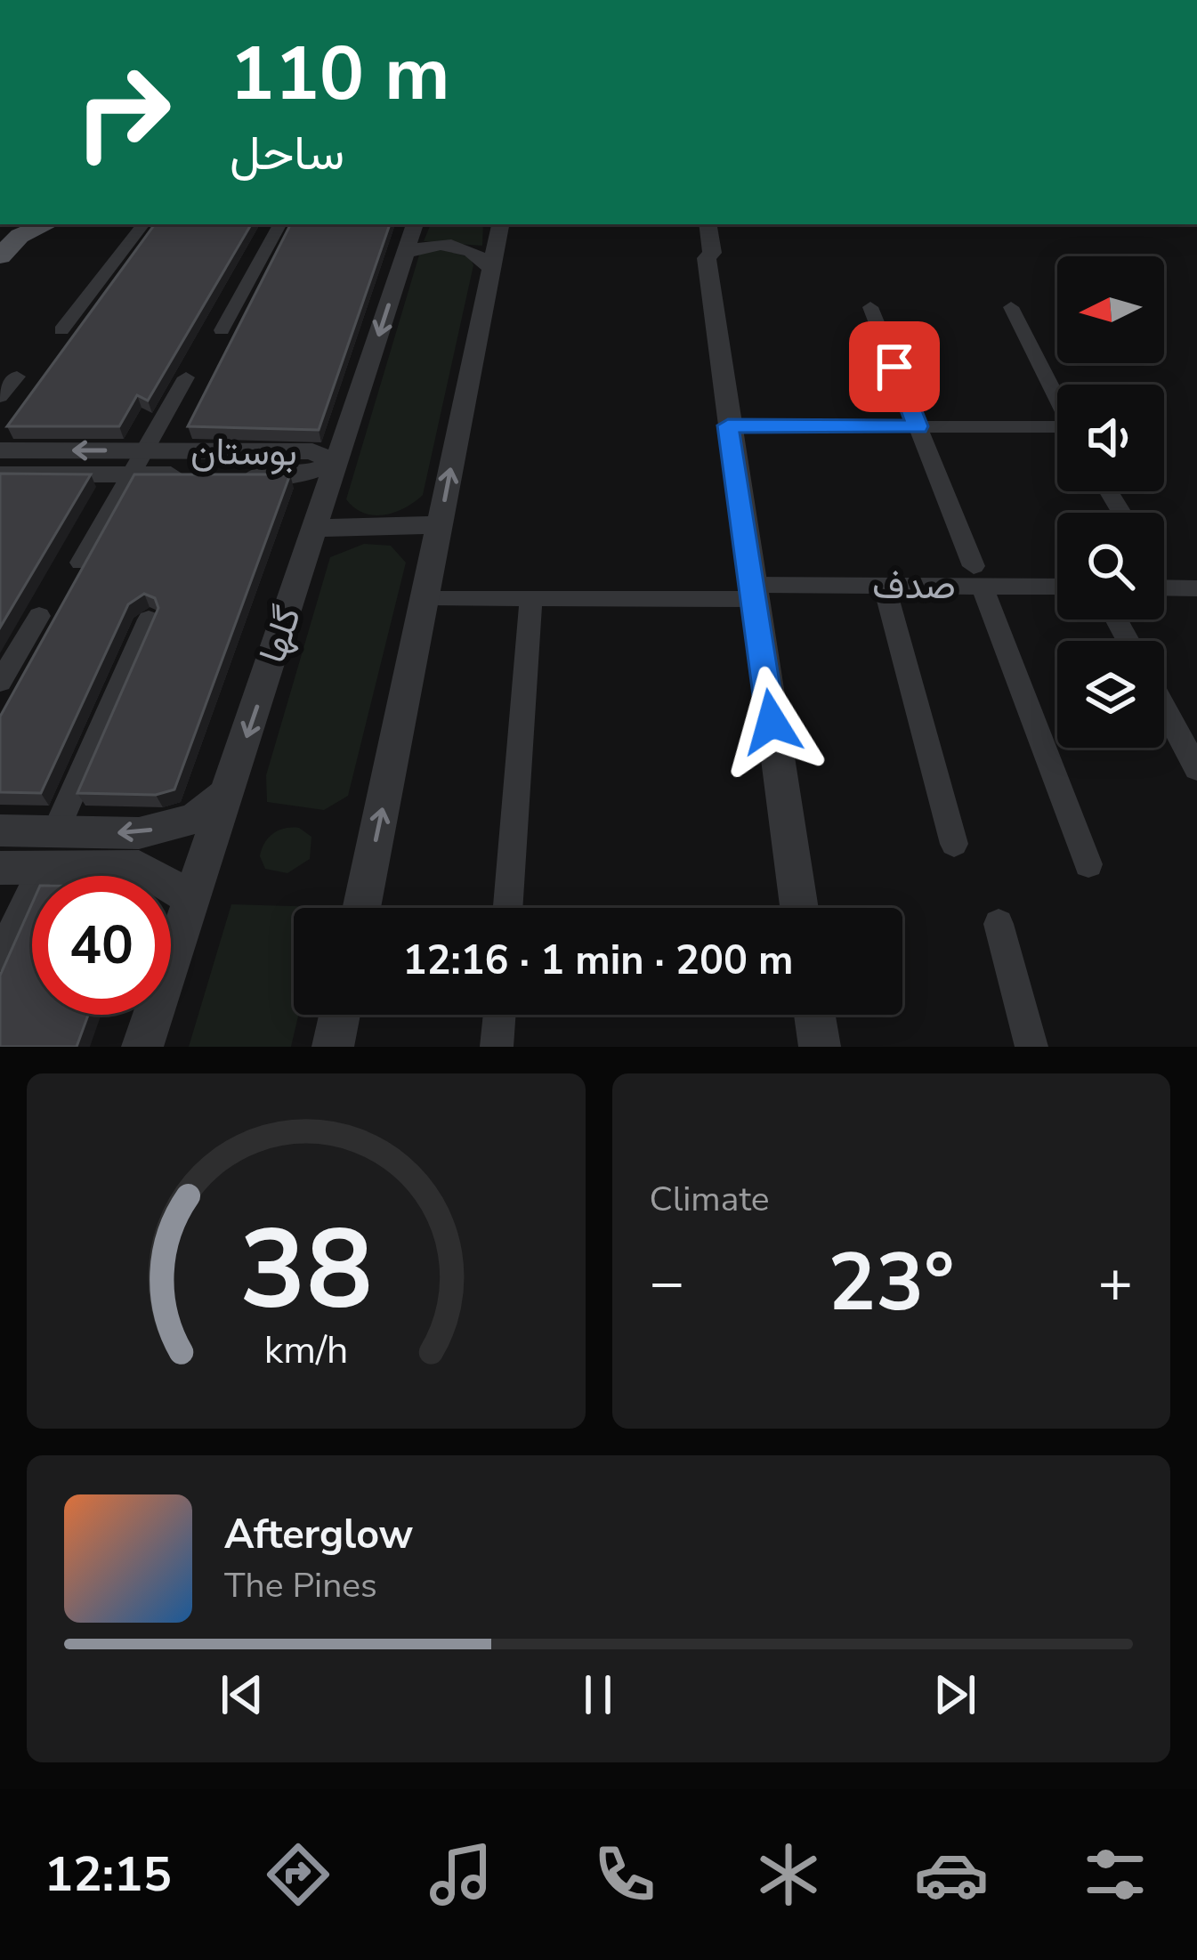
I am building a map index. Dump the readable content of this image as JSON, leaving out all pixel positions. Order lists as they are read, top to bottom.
{
  "streets": {
    "street": ["بوستان", "صدف", "گلها"]
  },
  "crossings": [
    ["بوستان", "گلها"]
  ],
  "north": "left",
  "page": {
    "turn": ["110 m", "ساحل"],
    "limit": "40",
    "trip": "12:16 · 1 min · 200 m",
    "tile": "Climate",
    "heat": ["−", "23°", "+"],
    "song": ["Afterglow", "The Pines"],
    "tabs": "12:15",
    "gauge": ["38", "km/h"]
  }
}
